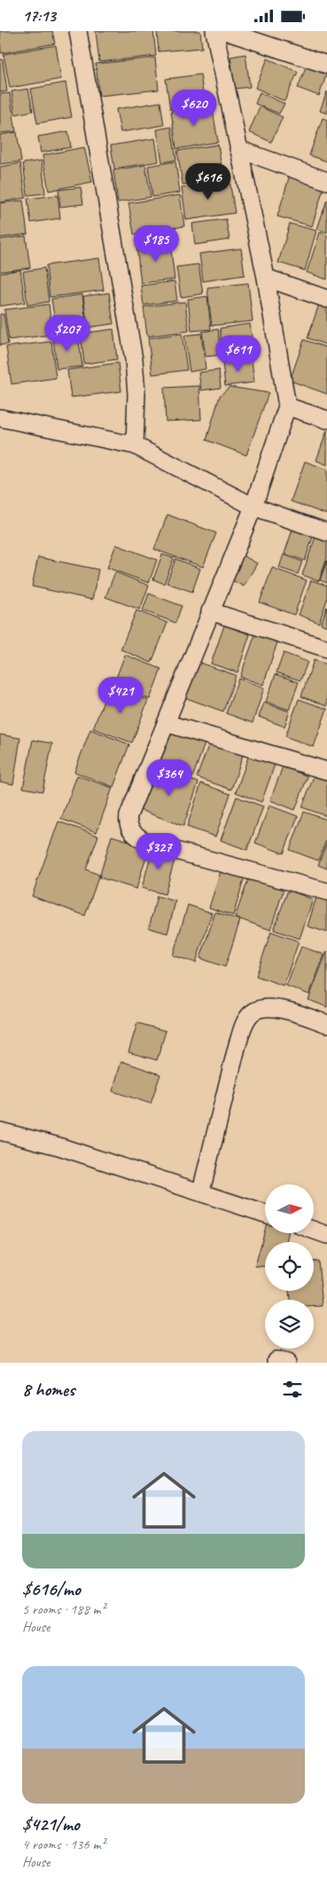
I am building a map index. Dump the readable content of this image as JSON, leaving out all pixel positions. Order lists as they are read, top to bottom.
{
  "north": "right",
  "page": {
    "status": "17:13",
    "price": [
      "$620",
      "$616",
      "$185",
      "$207",
      "$611",
      "$421",
      "$364",
      "$327"
    ],
    "heading": "8 homes",
    "list": [
      {
        "name": "$616/mo",
        "note": "5 rooms · 188 m² · House"
      },
      {
        "name": "$421/mo",
        "note": "4 rooms · 136 m² · House"
      }
    ]
  }
}
